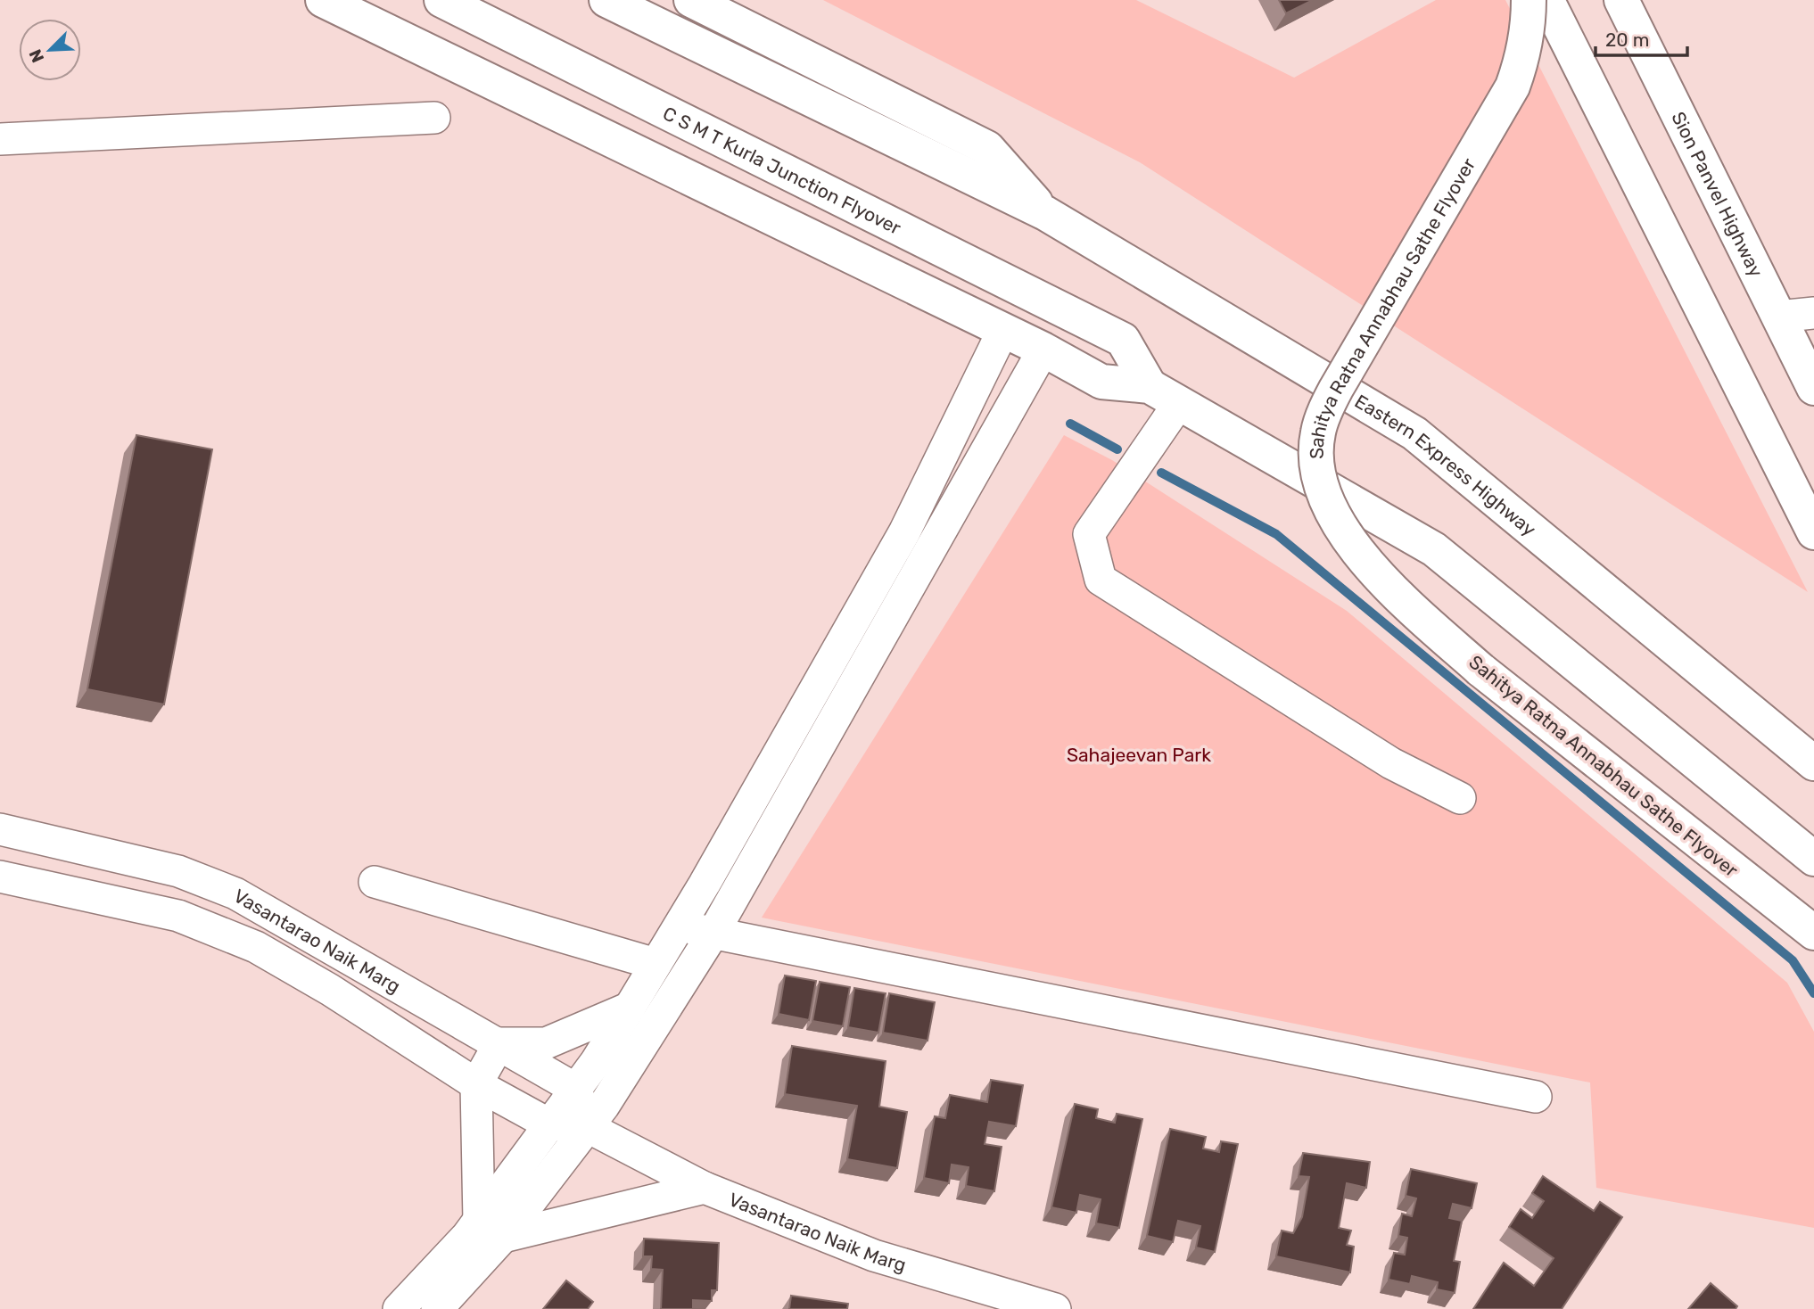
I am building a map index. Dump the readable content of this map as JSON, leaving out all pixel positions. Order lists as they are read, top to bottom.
{
  "streets": {
    "highway": [
      "C S M T Kurla Junction Flyover",
      "Sion Panvel Highway",
      "Sahitya Ratna Annabhau Sathe Flyover",
      "Eastern Express Highway"
    ],
    "street": ["Vasantarao Naik Marg"]
  },
  "parks": ["Sahajeevan Park"],
  "scale_bar": "20 m",
  "north": "bottom left"
}
